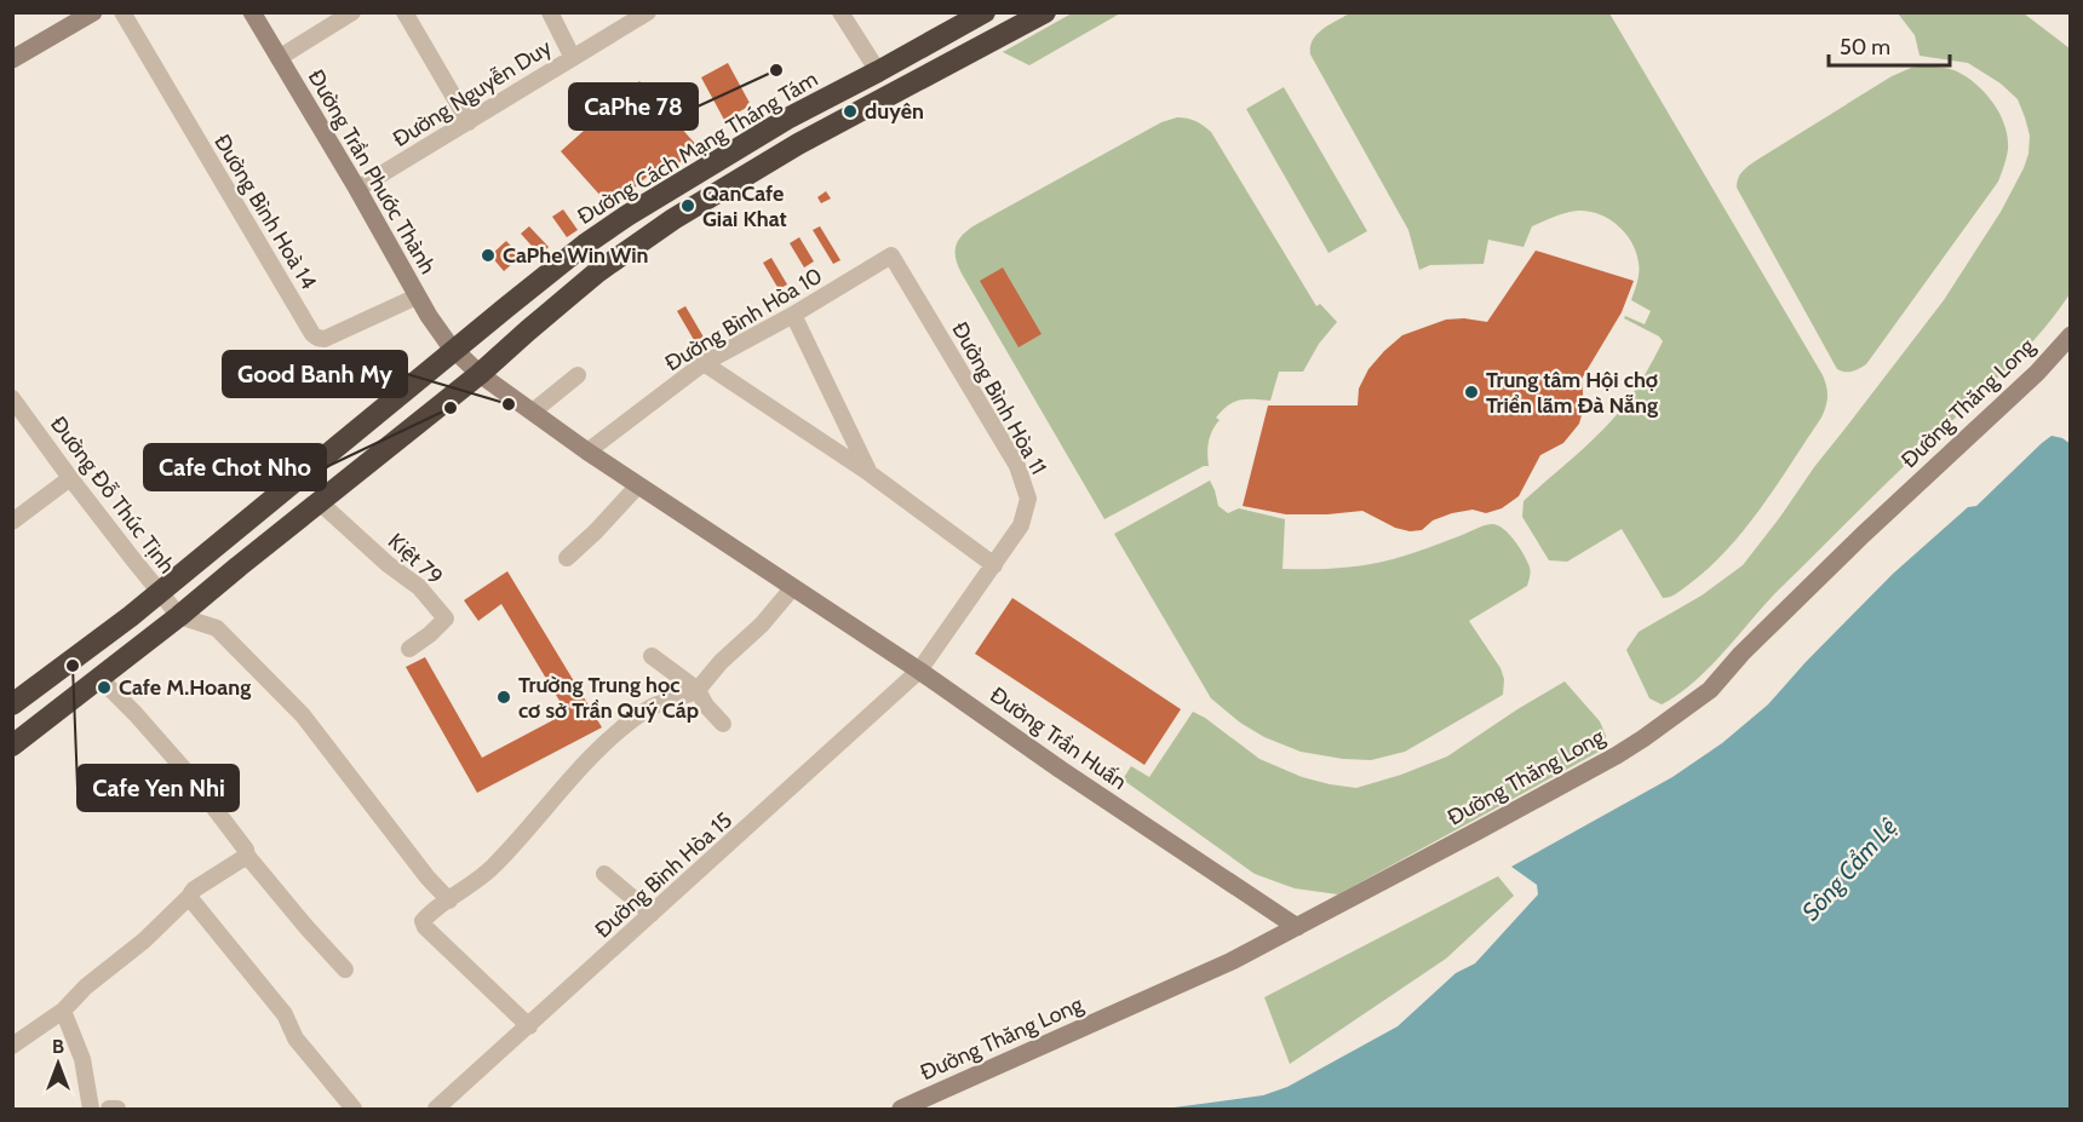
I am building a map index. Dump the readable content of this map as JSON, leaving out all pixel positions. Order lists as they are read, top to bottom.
{
  "streets": {
    "highway": ["Đường Cách Mạng Tháng Tám"],
    "street": [
      "Đường Nguyễn Duy",
      "Đường Trần Phước Thành",
      "Đường Bình Hoà 14",
      "Đường Bình Hòa 10",
      "Đường Bình Hòa 11",
      "Đường Thăng Long",
      "Đường Đỗ Thúc Tịnh",
      "Kiệt 79",
      "Đường Trần Huấn",
      "Đường Bình Hòa 15"
    ]
  },
  "crossings": [
    ["Đường Nguyễn Duy", "Đường Trần Phước Thành"],
    ["Đường Cách Mạng Tháng Tám", "Đường Trần Phước Thành"],
    ["Đường Cách Mạng Tháng Tám", "Đường Đỗ Thúc Tịnh"],
    ["Đường Trần Phước Thành", "Đường Bình Hoà 14"],
    ["Đường Trần Phước Thành", "Đường Trần Huấn"],
    ["Đường Bình Hòa 10", "Đường Bình Hòa 11"],
    ["Đường Bình Hòa 10", "Đường Trần Huấn"],
    ["Đường Bình Hòa 11", "Đường Trần Huấn"],
    ["Đường Bình Hòa 11", "Đường Bình Hòa 15"],
    ["Đường Thăng Long", "Đường Trần Huấn"],
    ["Đường Trần Huấn", "Đường Bình Hòa 15"]
  ],
  "water": ["Sông Cẩm Lệ"],
  "places": [
    "CaPhe 78",
    "duyên",
    "QanCafe Giai Khat",
    "CaPhe Win Win",
    "Trung tâm Hội chợ Triển lãm Đà Nẵng",
    "Good Banh My",
    "Cafe Chot Nho",
    "Cafe Yen Nhi",
    "Cafe M.Hoang",
    "Trường Trung học cơ sở Trần Quý Cáp"
  ],
  "scale_bar": "50 m",
  "north": "top"
}
